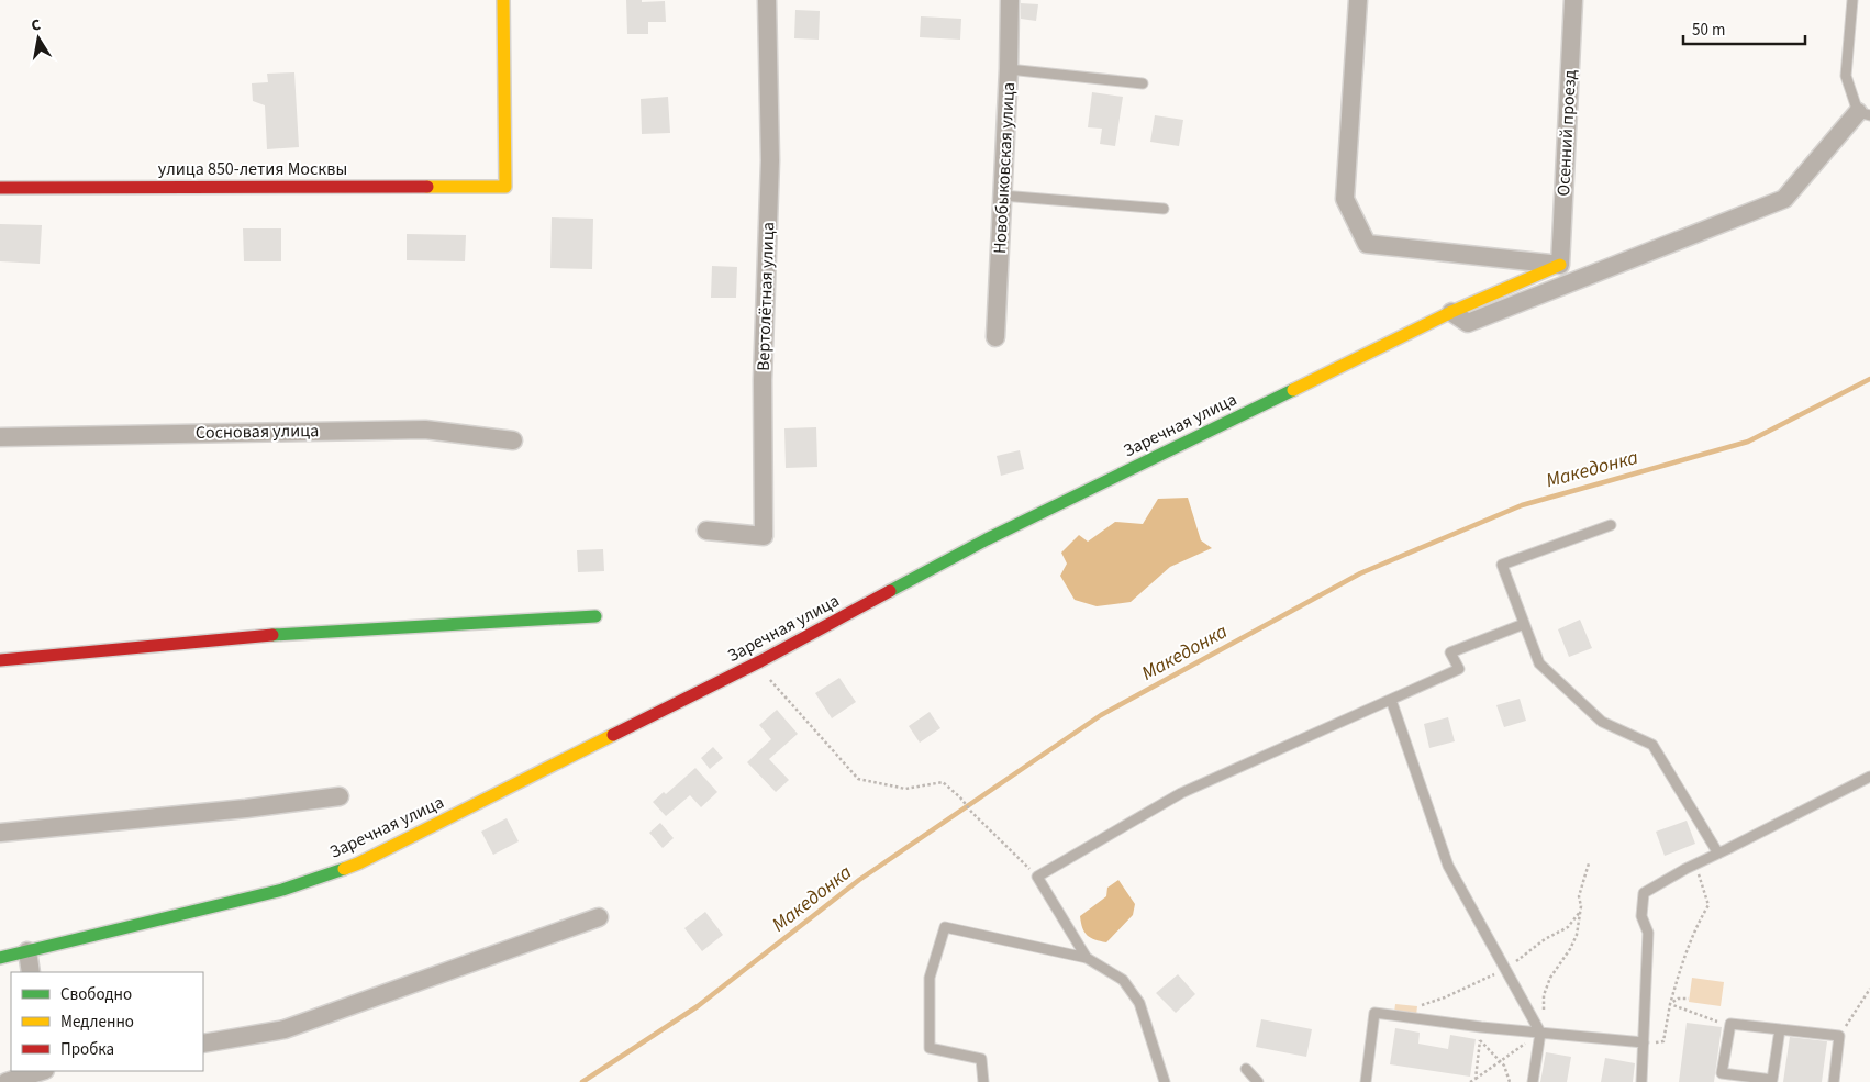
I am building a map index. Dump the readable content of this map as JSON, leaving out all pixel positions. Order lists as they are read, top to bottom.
{
  "streets": {
    "street": [
      "Осенний проезд",
      "Новобыковская улица",
      "улица 850-летия Москвы",
      "Вертолётная улица",
      "Заречная улица",
      "Сосновая улица"
    ]
  },
  "crossings": [
    ["Осенний проезд", "Заречная улица"]
  ],
  "water": ["Македонка"],
  "legend": ["Свободно", "Медленно", "Пробка"],
  "scale_bar": "50 m",
  "north": "top"
}
